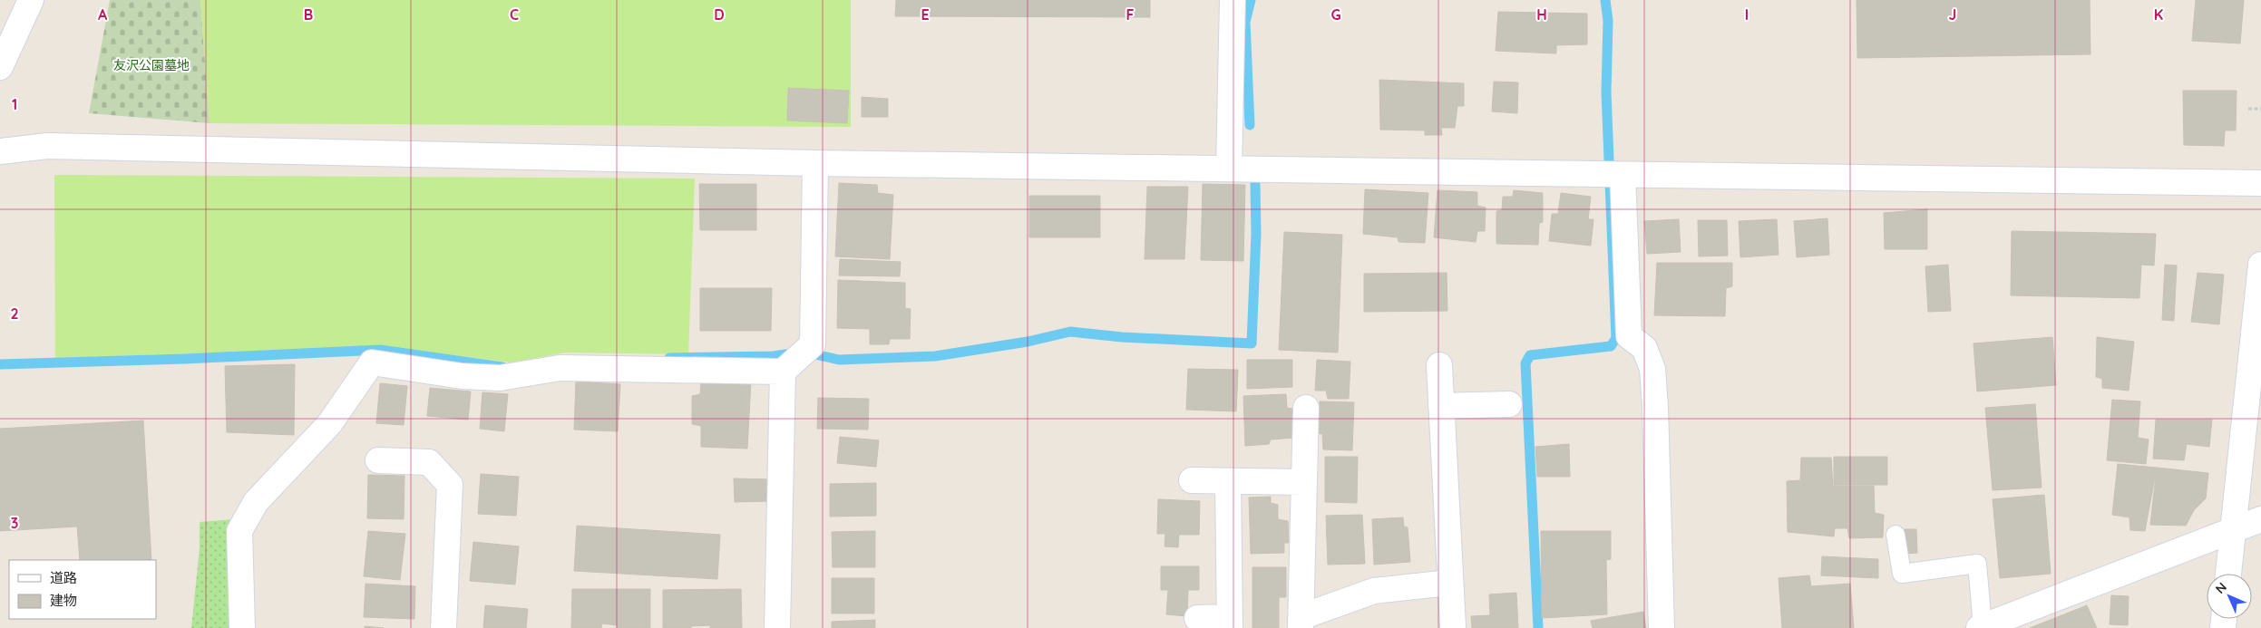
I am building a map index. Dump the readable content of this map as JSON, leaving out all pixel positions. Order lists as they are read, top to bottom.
{
  "parks": ["友沢公園墓地"],
  "legend": ["道路", "建物"],
  "north": "top left",
  "grid": {
    "columns": [
      "A",
      "B",
      "C",
      "D",
      "E",
      "F",
      "G",
      "H",
      "I",
      "J",
      "K"
    ],
    "rows": ["1", "2", "3"]
  }
}
